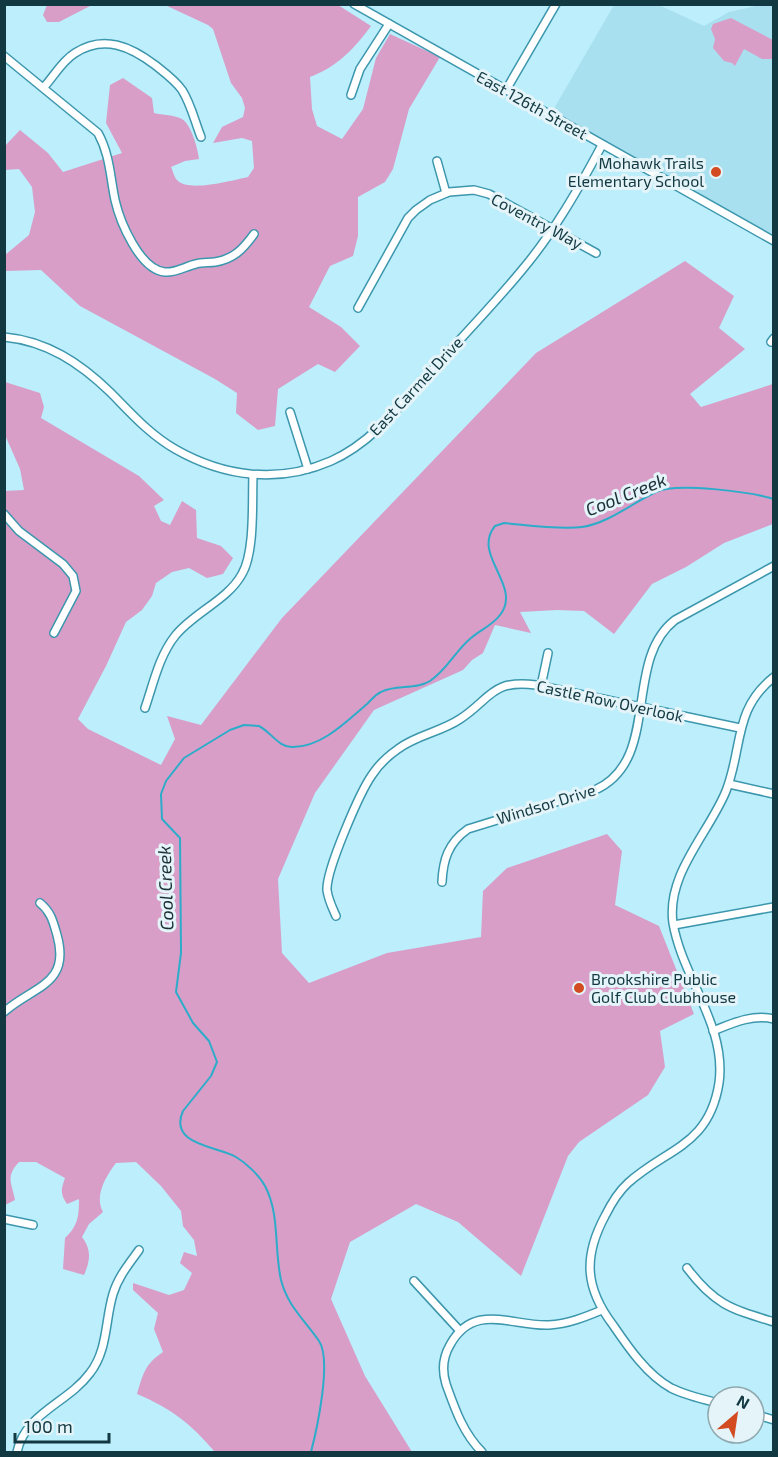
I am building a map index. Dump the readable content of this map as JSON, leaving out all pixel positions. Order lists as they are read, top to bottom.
{
  "streets": {
    "street": [
      "East 126th Street",
      "Coventry Way",
      "East Carmel Drive",
      "Castle Row Overlook",
      "Windsor Drive"
    ]
  },
  "crossings": [
    ["East 126th Street", "East Carmel Drive"],
    ["Coventry Way", "East Carmel Drive"],
    ["Castle Row Overlook", "Windsor Drive"]
  ],
  "water": ["Cool Creek"],
  "places": ["Mohawk Trails Elementary School", "Brookshire Public Golf Club Clubhouse"],
  "scale_bar": "100 m",
  "north": "top right"
}
